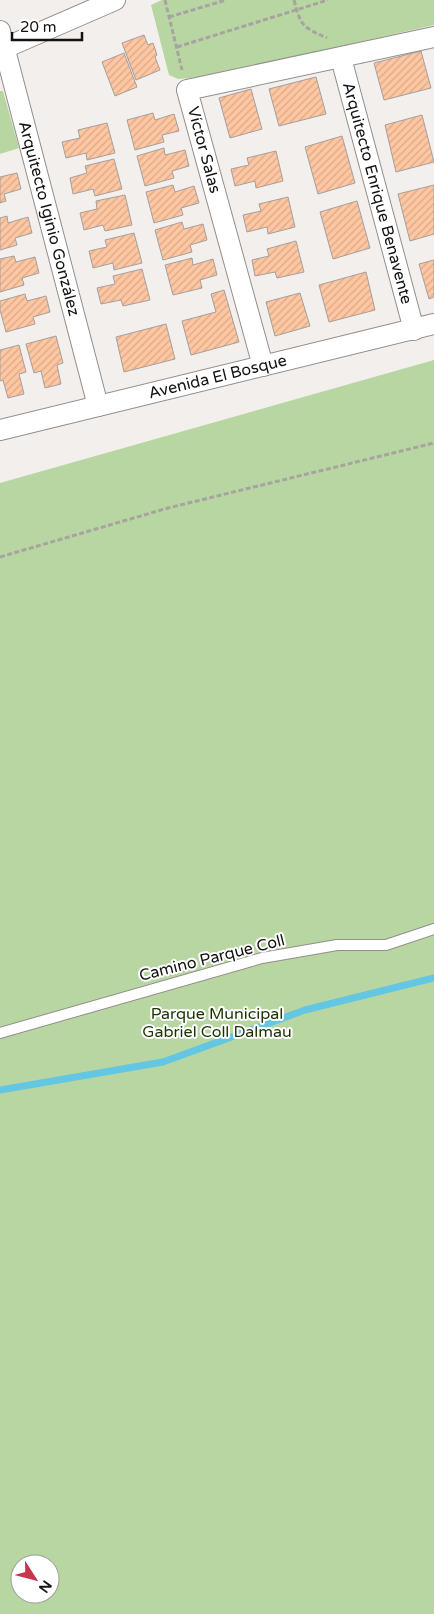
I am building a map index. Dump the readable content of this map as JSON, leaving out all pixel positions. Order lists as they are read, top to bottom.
{
  "streets": {
    "street": [
      "Víctor Salas",
      "Arquitecto Enrique Benavente",
      "Arquitecto Iginio González",
      "Avenida El Bosque"
    ],
    "lane": ["Camino Parque Coll"]
  },
  "crossings": [
    ["Víctor Salas", "Arquitecto Enrique Benavente"],
    ["Víctor Salas", "Avenida El Bosque"],
    ["Arquitecto Enrique Benavente", "Avenida El Bosque"],
    ["Arquitecto Iginio González", "Avenida El Bosque"]
  ],
  "parks": ["Parque Municipal Gabriel Coll Dalmau"],
  "scale_bar": "20 m",
  "north": "bottom right"
}
